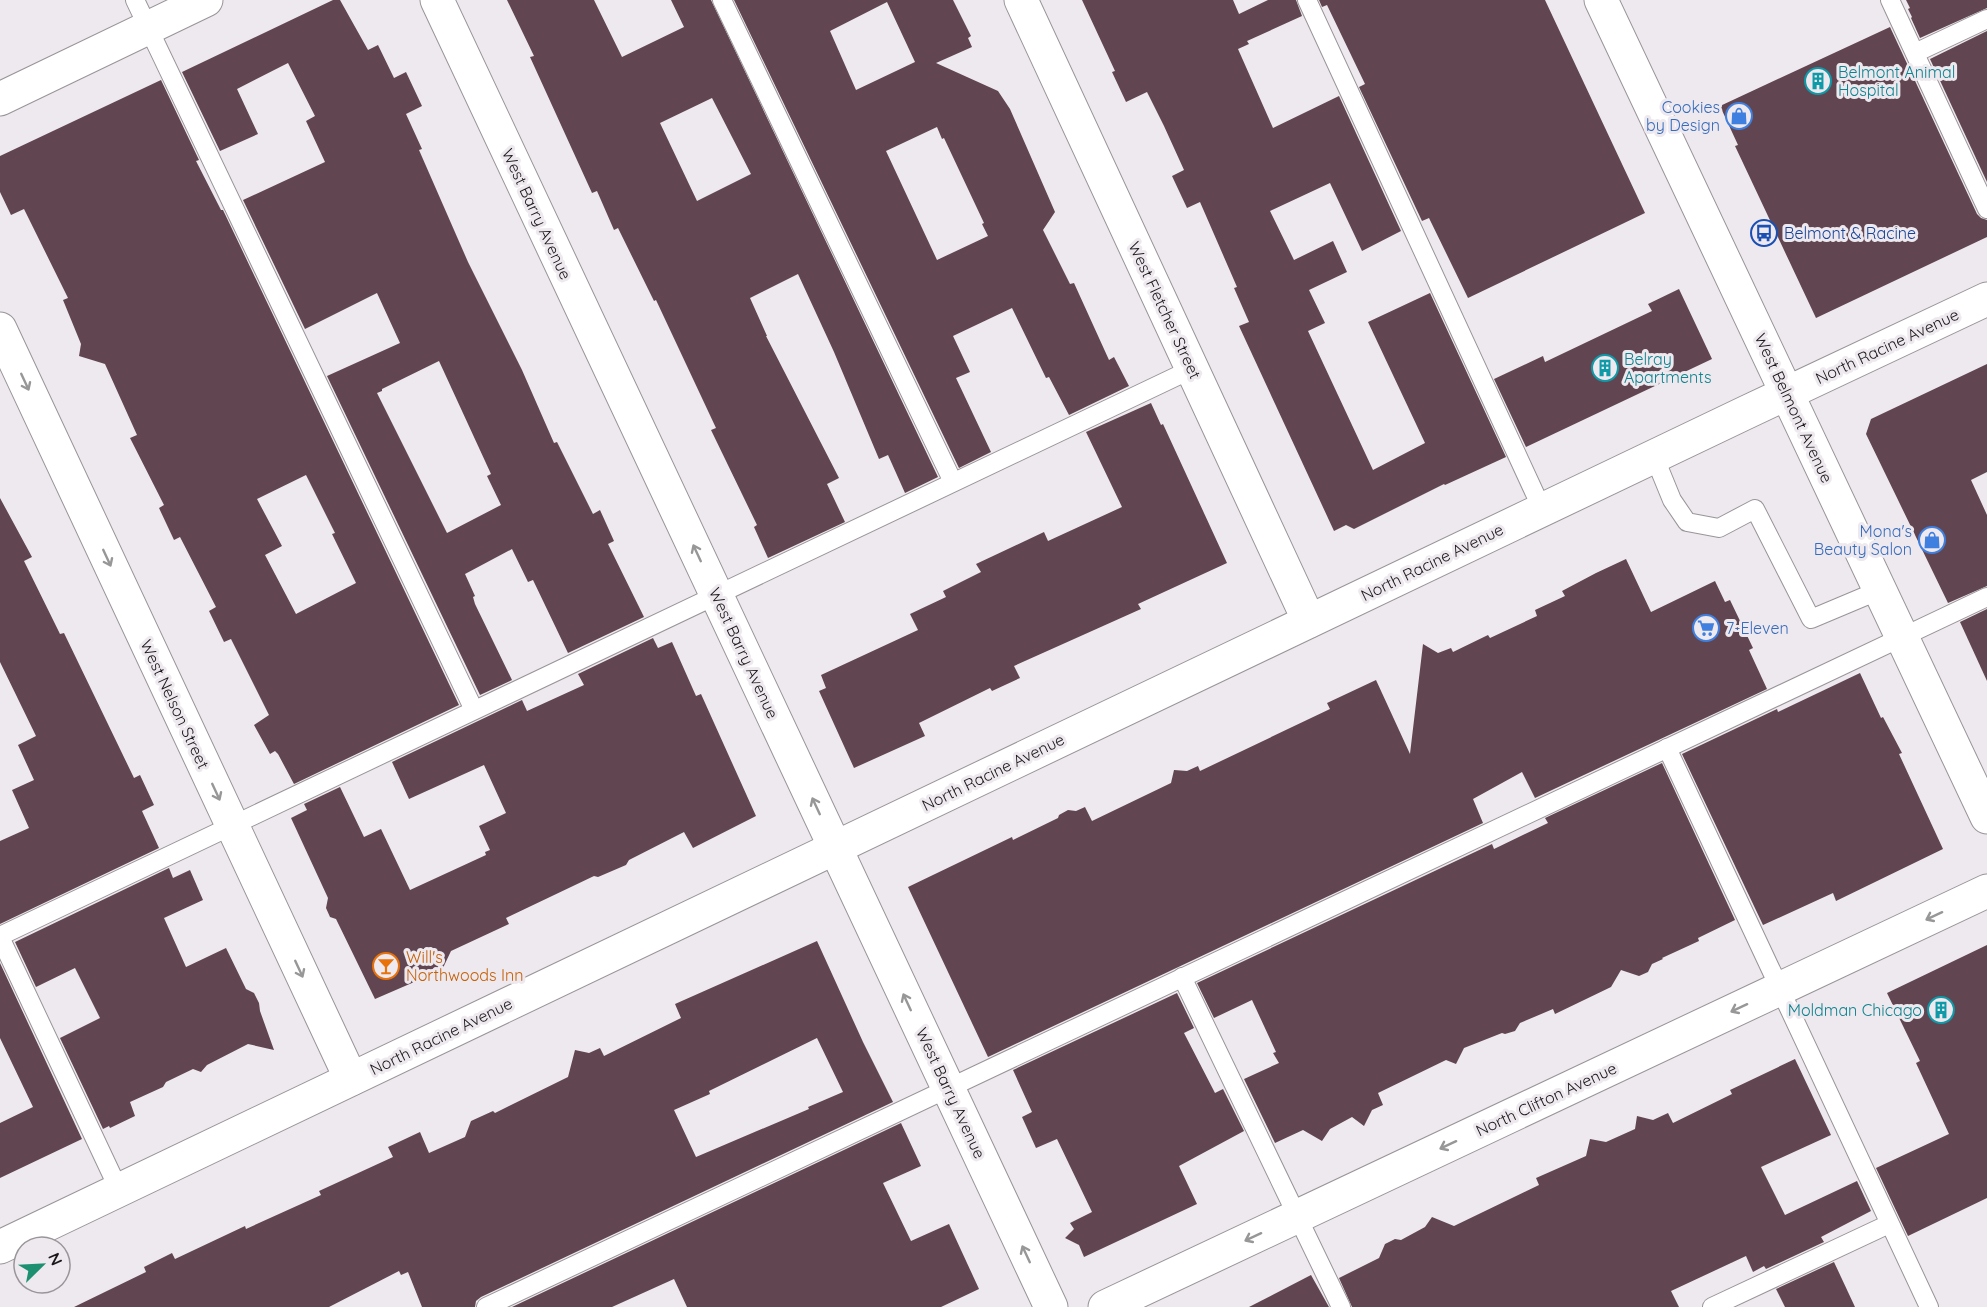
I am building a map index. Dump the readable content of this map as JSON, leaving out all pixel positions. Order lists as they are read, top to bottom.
{
  "streets": {
    "street": [
      "West Barry Avenue",
      "West Fletcher Street",
      "North Racine Avenue",
      "West Belmont Avenue",
      "West Nelson Street",
      "North Clifton Avenue"
    ]
  },
  "crossings": [
    ["West Barry Avenue", "North Racine Avenue"],
    ["West Fletcher Street", "North Racine Avenue"],
    ["North Racine Avenue", "West Belmont Avenue"],
    ["North Racine Avenue", "West Nelson Street"]
  ],
  "one_way": ["West Barry Avenue", "West Nelson Street", "North Clifton Avenue"],
  "places": {
    "building": ["Belmont Animal Hospital", "Belray Apartments", "Moldman Chicago"],
    "shop": ["Cookies by Design", "Mona's Beauty Salon"],
    "bus stop": ["Belmont & Racine"],
    "supermarket": ["7-Eleven"],
    "bar": ["Will's Northwoods Inn"]
  },
  "north": "top right"
}
